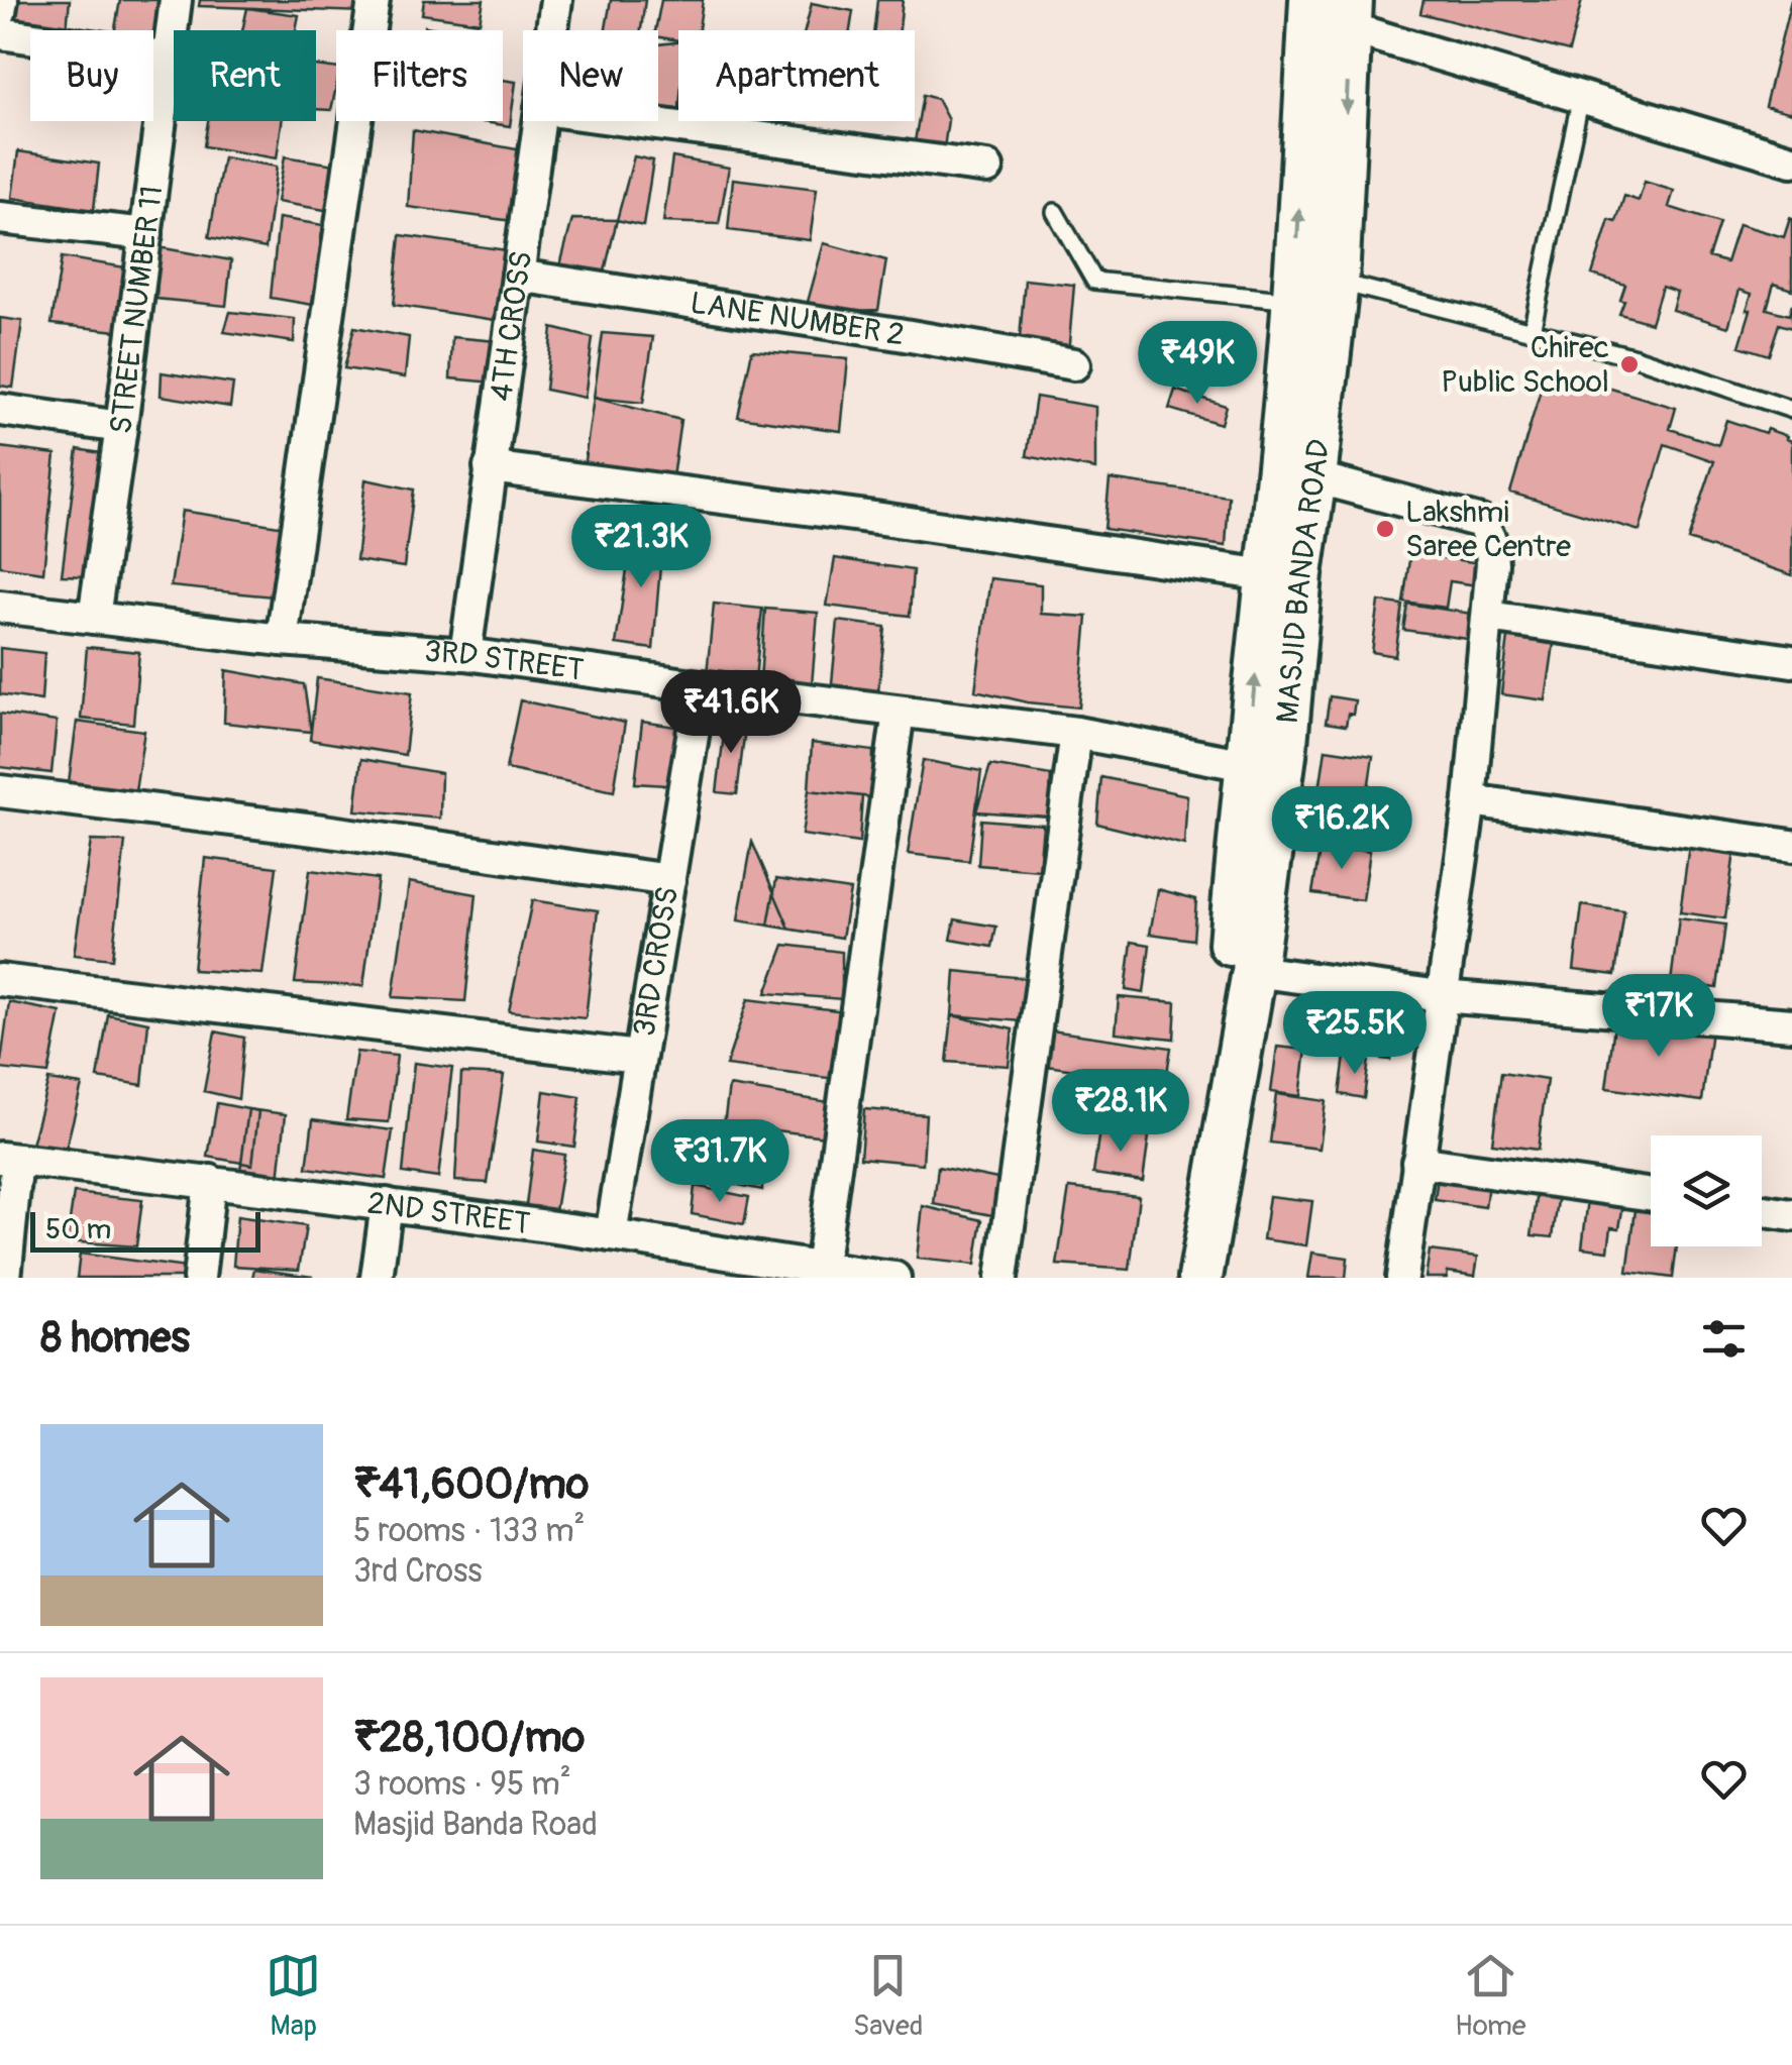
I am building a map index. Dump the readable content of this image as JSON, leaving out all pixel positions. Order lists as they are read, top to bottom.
{
  "streets": {
    "main road": ["MASJID BANDA ROAD"],
    "street": [
      "STREET NUMBER 11",
      "LANE NUMBER 2",
      "4TH CROSS",
      "3RD STREET",
      "3RD CROSS",
      "2ND STREET"
    ]
  },
  "crossings": [
    ["STREET NUMBER 11", "3RD STREET"],
    ["LANE NUMBER 2", "4TH CROSS"],
    ["4TH CROSS", "3RD STREET"],
    ["MASJID BANDA ROAD", "3RD STREET"],
    ["3RD STREET", "3RD CROSS"],
    ["3RD CROSS", "2ND STREET"]
  ],
  "places": ["Chirec Public School", "Lakshmi Saree Centre"],
  "scale_bar": "50 m",
  "page": {
    "chip": [
      "Buy",
      "Rent",
      "Filters",
      "New",
      "Apartment"
    ],
    "price": [
      "₹49K",
      "₹21.3K",
      "₹41.6K",
      "₹16.2K",
      "₹17K",
      "₹25.5K",
      "₹28.1K",
      "₹31.7K"
    ],
    "scale": "50 m",
    "heading": "8 homes",
    "list": [
      {
        "name": "₹41,600/mo",
        "note": "5 rooms · 133 m² · 3rd Cross"
      },
      {
        "name": "₹28,100/mo",
        "note": "3 rooms · 95 m² · Masjid Banda Road"
      }
    ],
    "tabs": ["Map", "Saved", "Home"]
  }
}
